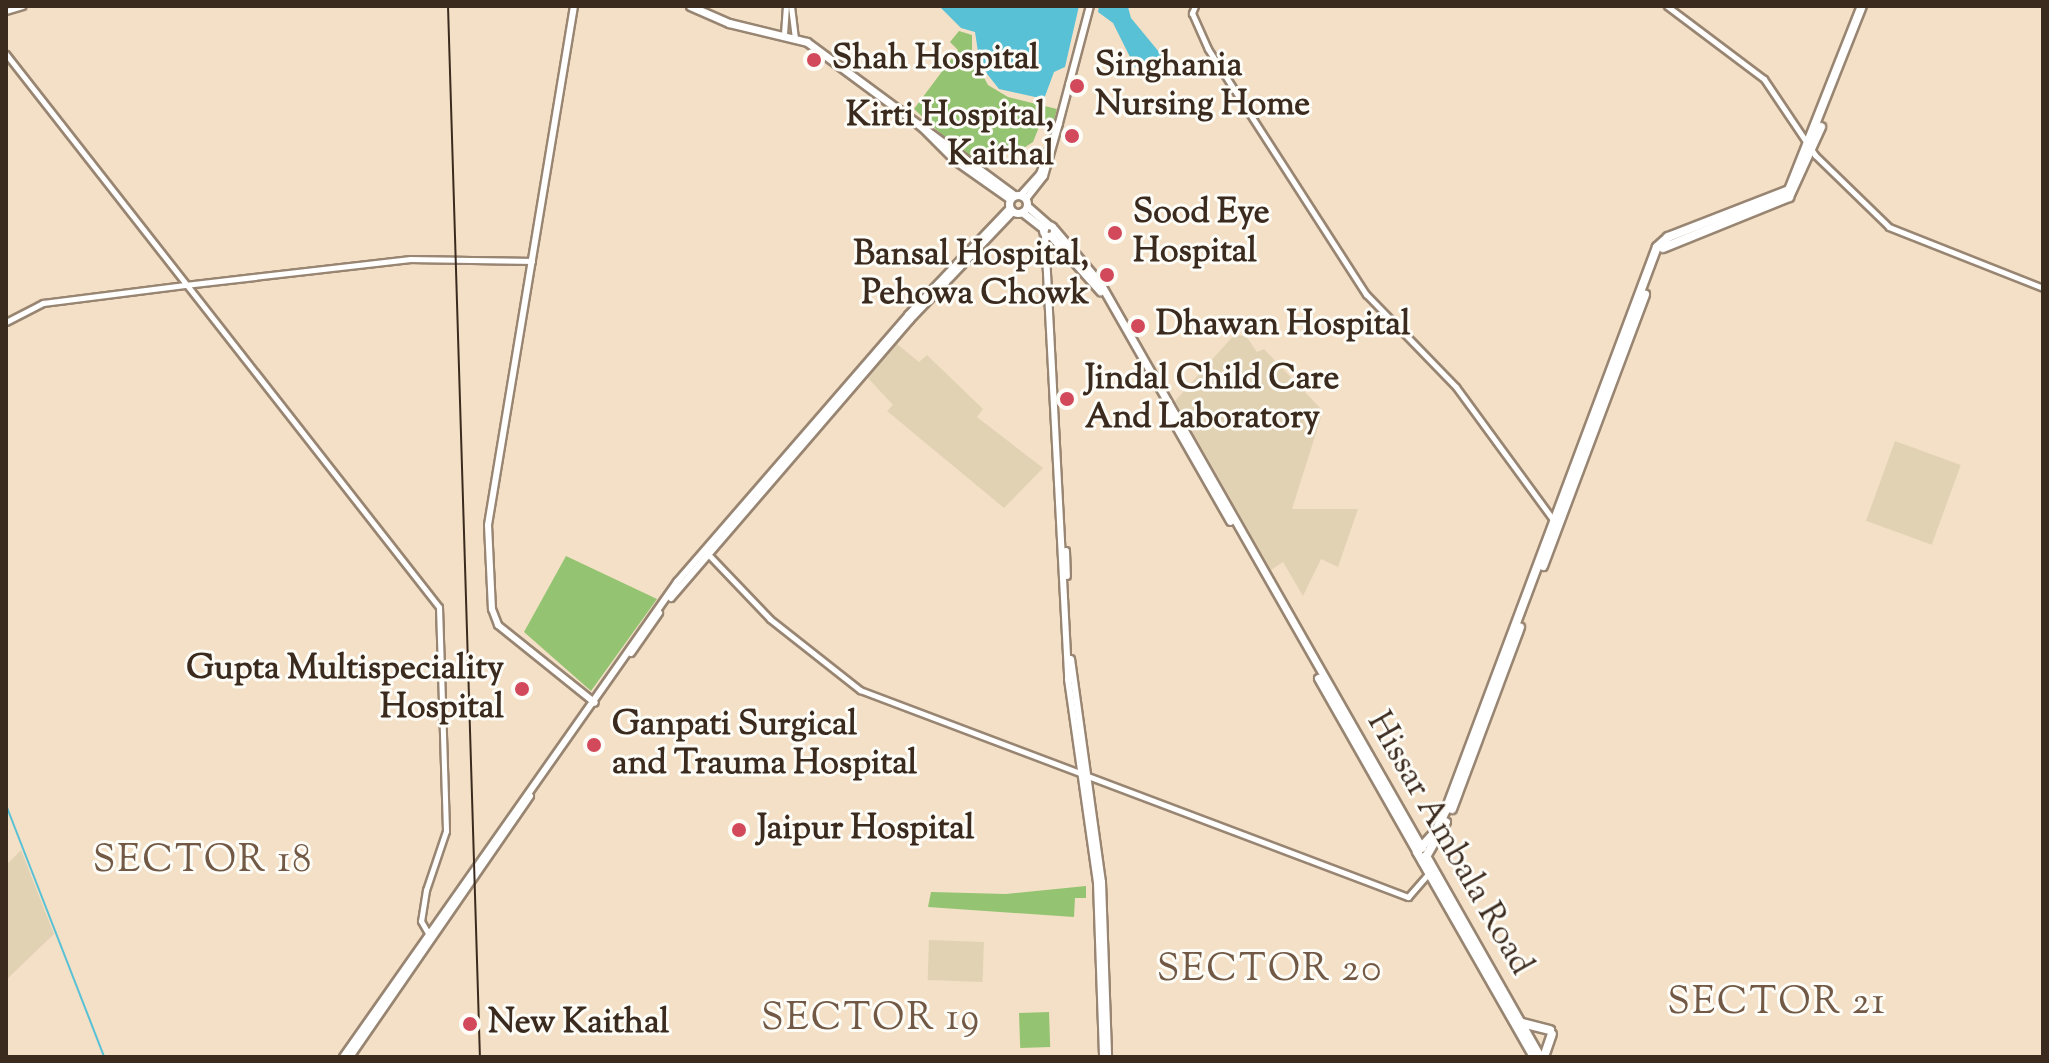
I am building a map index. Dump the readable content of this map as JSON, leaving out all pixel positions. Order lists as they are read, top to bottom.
{
  "streets": {
    "highway": ["Hissar Ambala Road"]
  },
  "districts": [
    "SECTOR 18",
    "SECTOR 20",
    "SECTOR 21",
    "SECTOR 19"
  ],
  "places": [
    "Shah Hospital",
    "Singhania Nursing Home",
    "Kirti Hospital, Kaithal",
    "Sood Eye Hospital",
    "Bansal Hospital, Pehowa Chowk",
    "Dhawan Hospital",
    "Jindal Child Care And Laboratory",
    "Gupta Multispeciality Hospital",
    "Ganpati Surgical and Trauma Hospital",
    "Jaipur Hospital",
    "New Kaithal"
  ]
}
